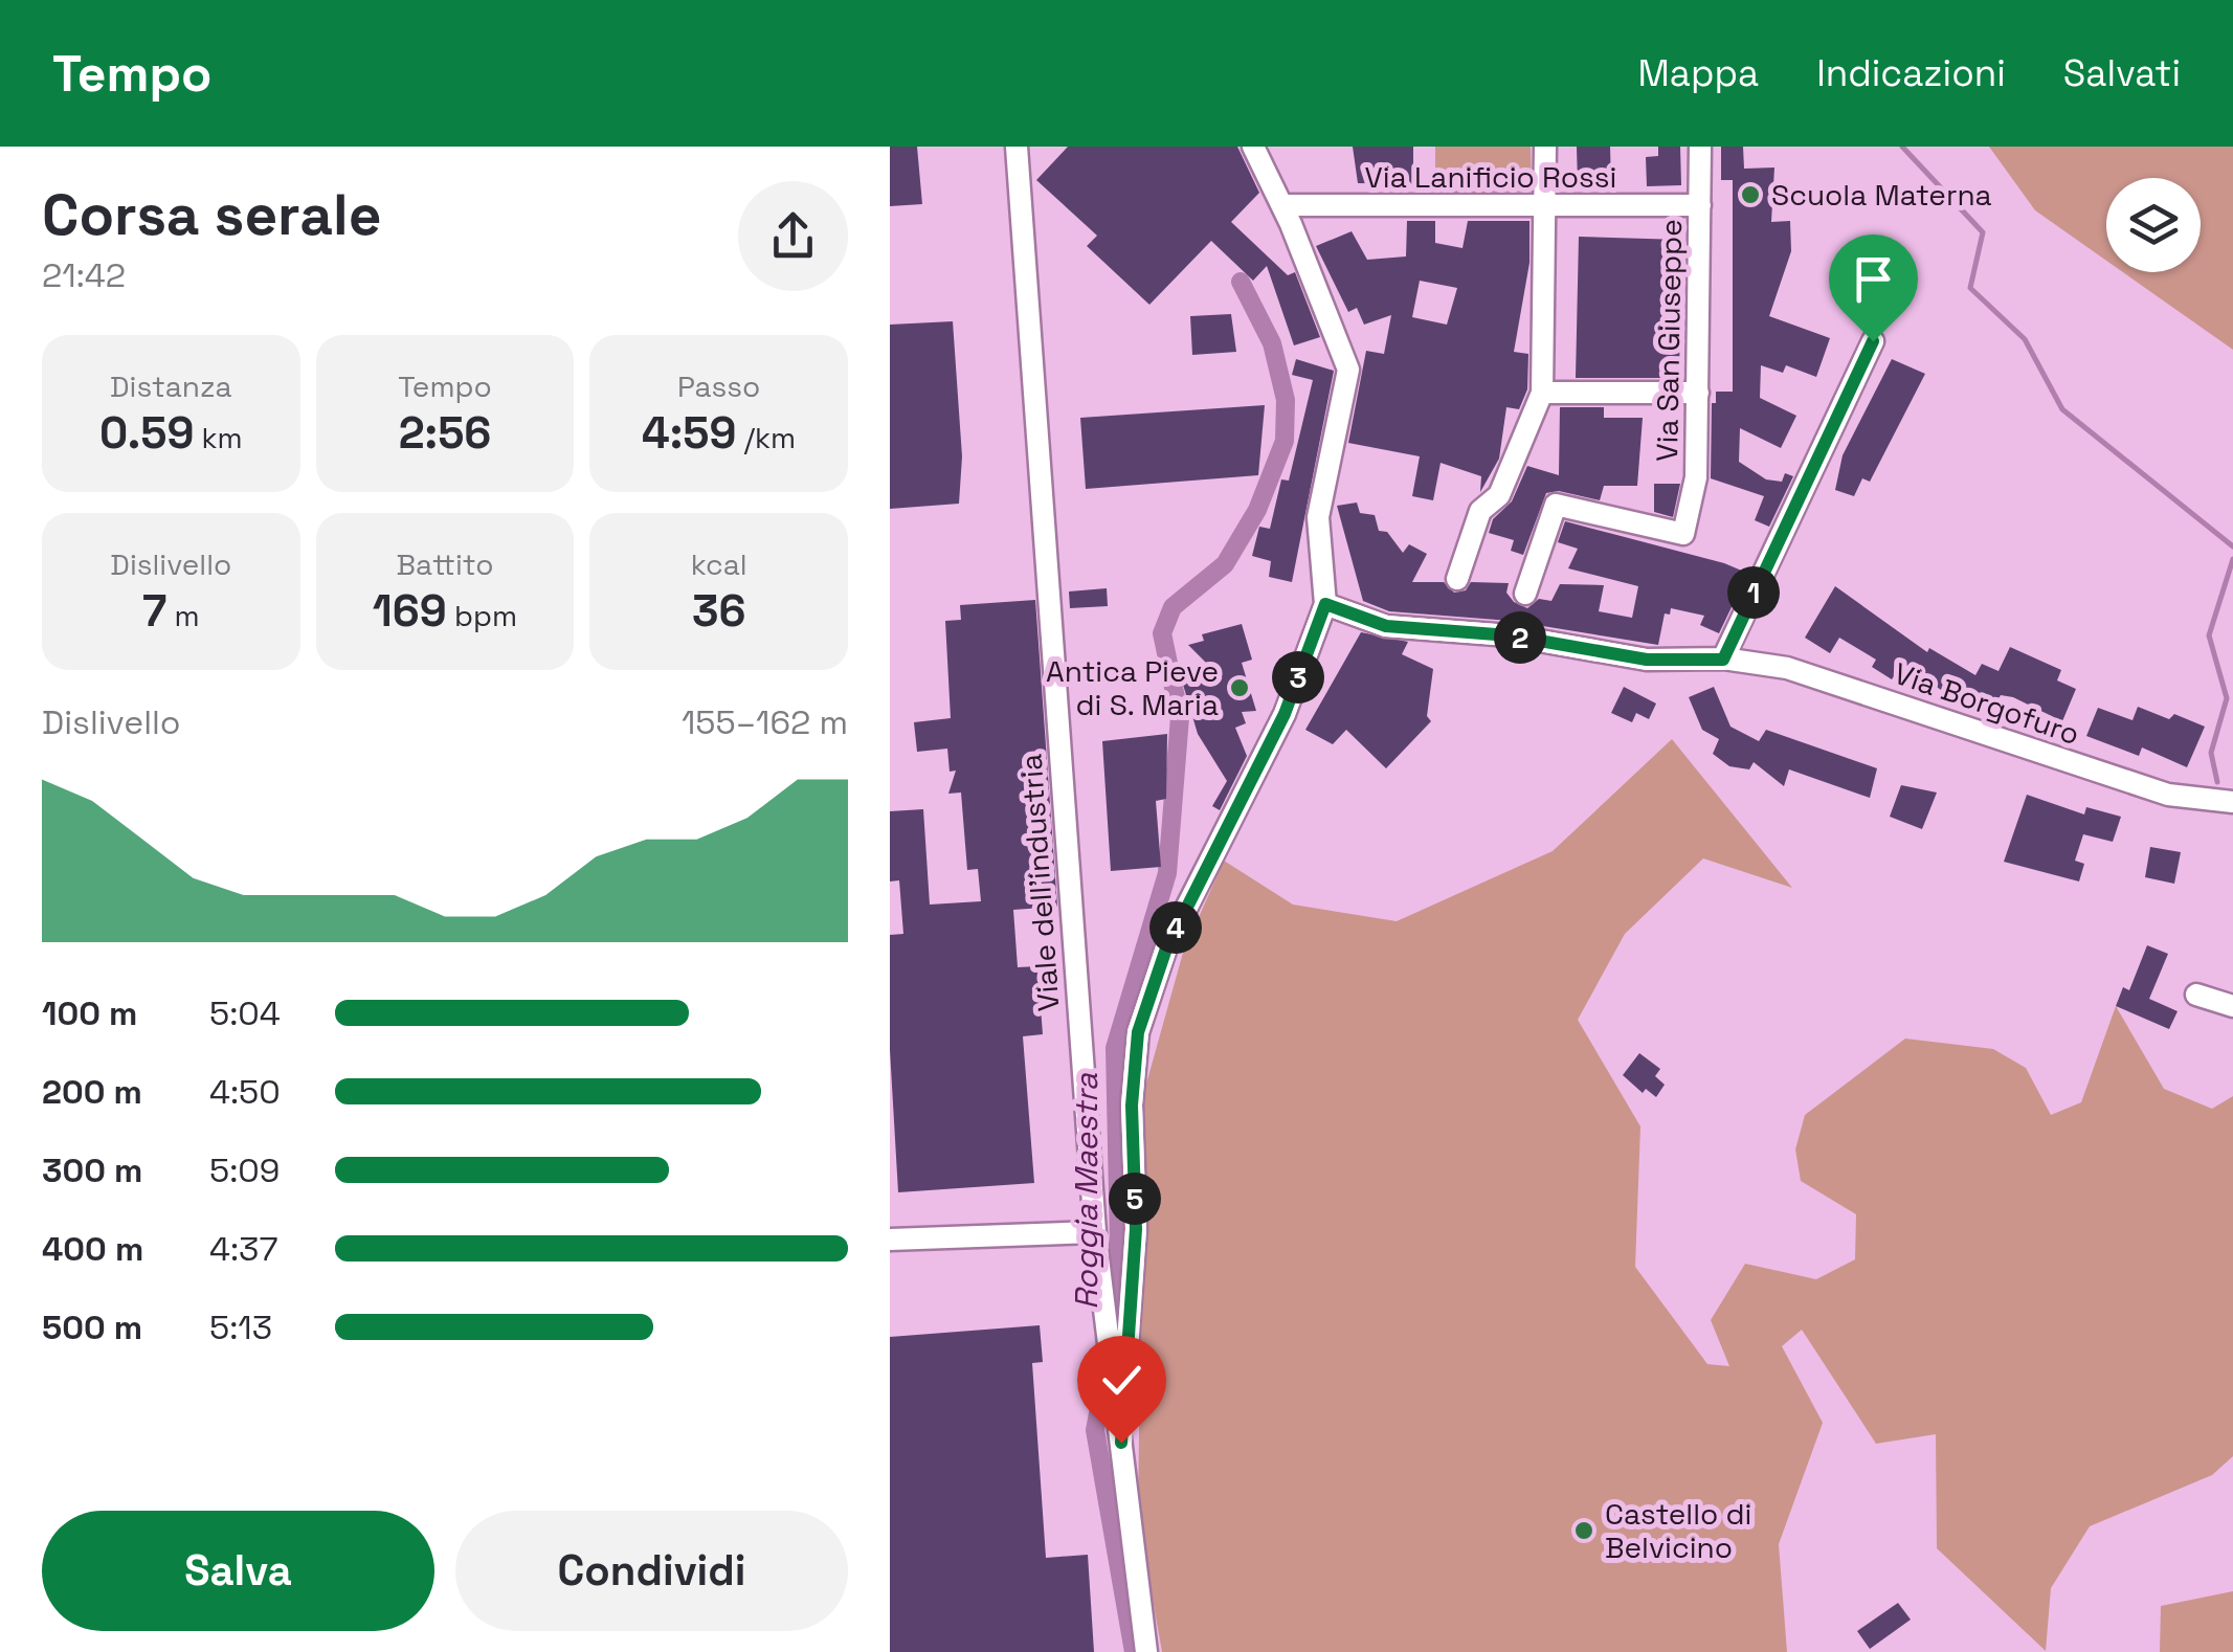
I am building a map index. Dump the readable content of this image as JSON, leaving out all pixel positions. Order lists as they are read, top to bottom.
{
  "streets": {
    "street": [
      "Via Lanificio Rossi",
      "Via San Giuseppe",
      "Via Borgofuro",
      "Viale dell'industria"
    ]
  },
  "crossings": [
    ["Via Lanificio Rossi", "Via San Giuseppe"]
  ],
  "water": ["Roggia Maestra"],
  "places": ["Scuola Materna", "Antica Pieve di S. Maria", "Castello di Belvicino"],
  "page": {
    "header": "Tempo",
    "nav": ["Mappa", "Indicazioni", "Salvati"],
    "heading": ["Corsa serale", "21:42"],
    "stats": [
      ["Distanza", "0.59 km"],
      ["Tempo", "2:56"],
      ["Passo", "4:59 /km"],
      ["Dislivello", "7 m"],
      ["Battito", "169 bpm"],
      ["kcal", "36"]
    ],
    "pins": [
      "1",
      "2",
      "3",
      "4",
      "5"
    ],
    "chart": ["Dislivello", "155–162 m"],
    "list": [
      {
        "name": "100 m",
        "note": "5:04"
      },
      {
        "name": "200 m",
        "note": "4:50"
      },
      {
        "name": "300 m",
        "note": "5:09"
      },
      {
        "name": "400 m",
        "note": "4:37"
      },
      {
        "name": "500 m",
        "note": "5:13"
      }
    ],
    "buttons": ["Salva", "Condividi"]
  }
}
